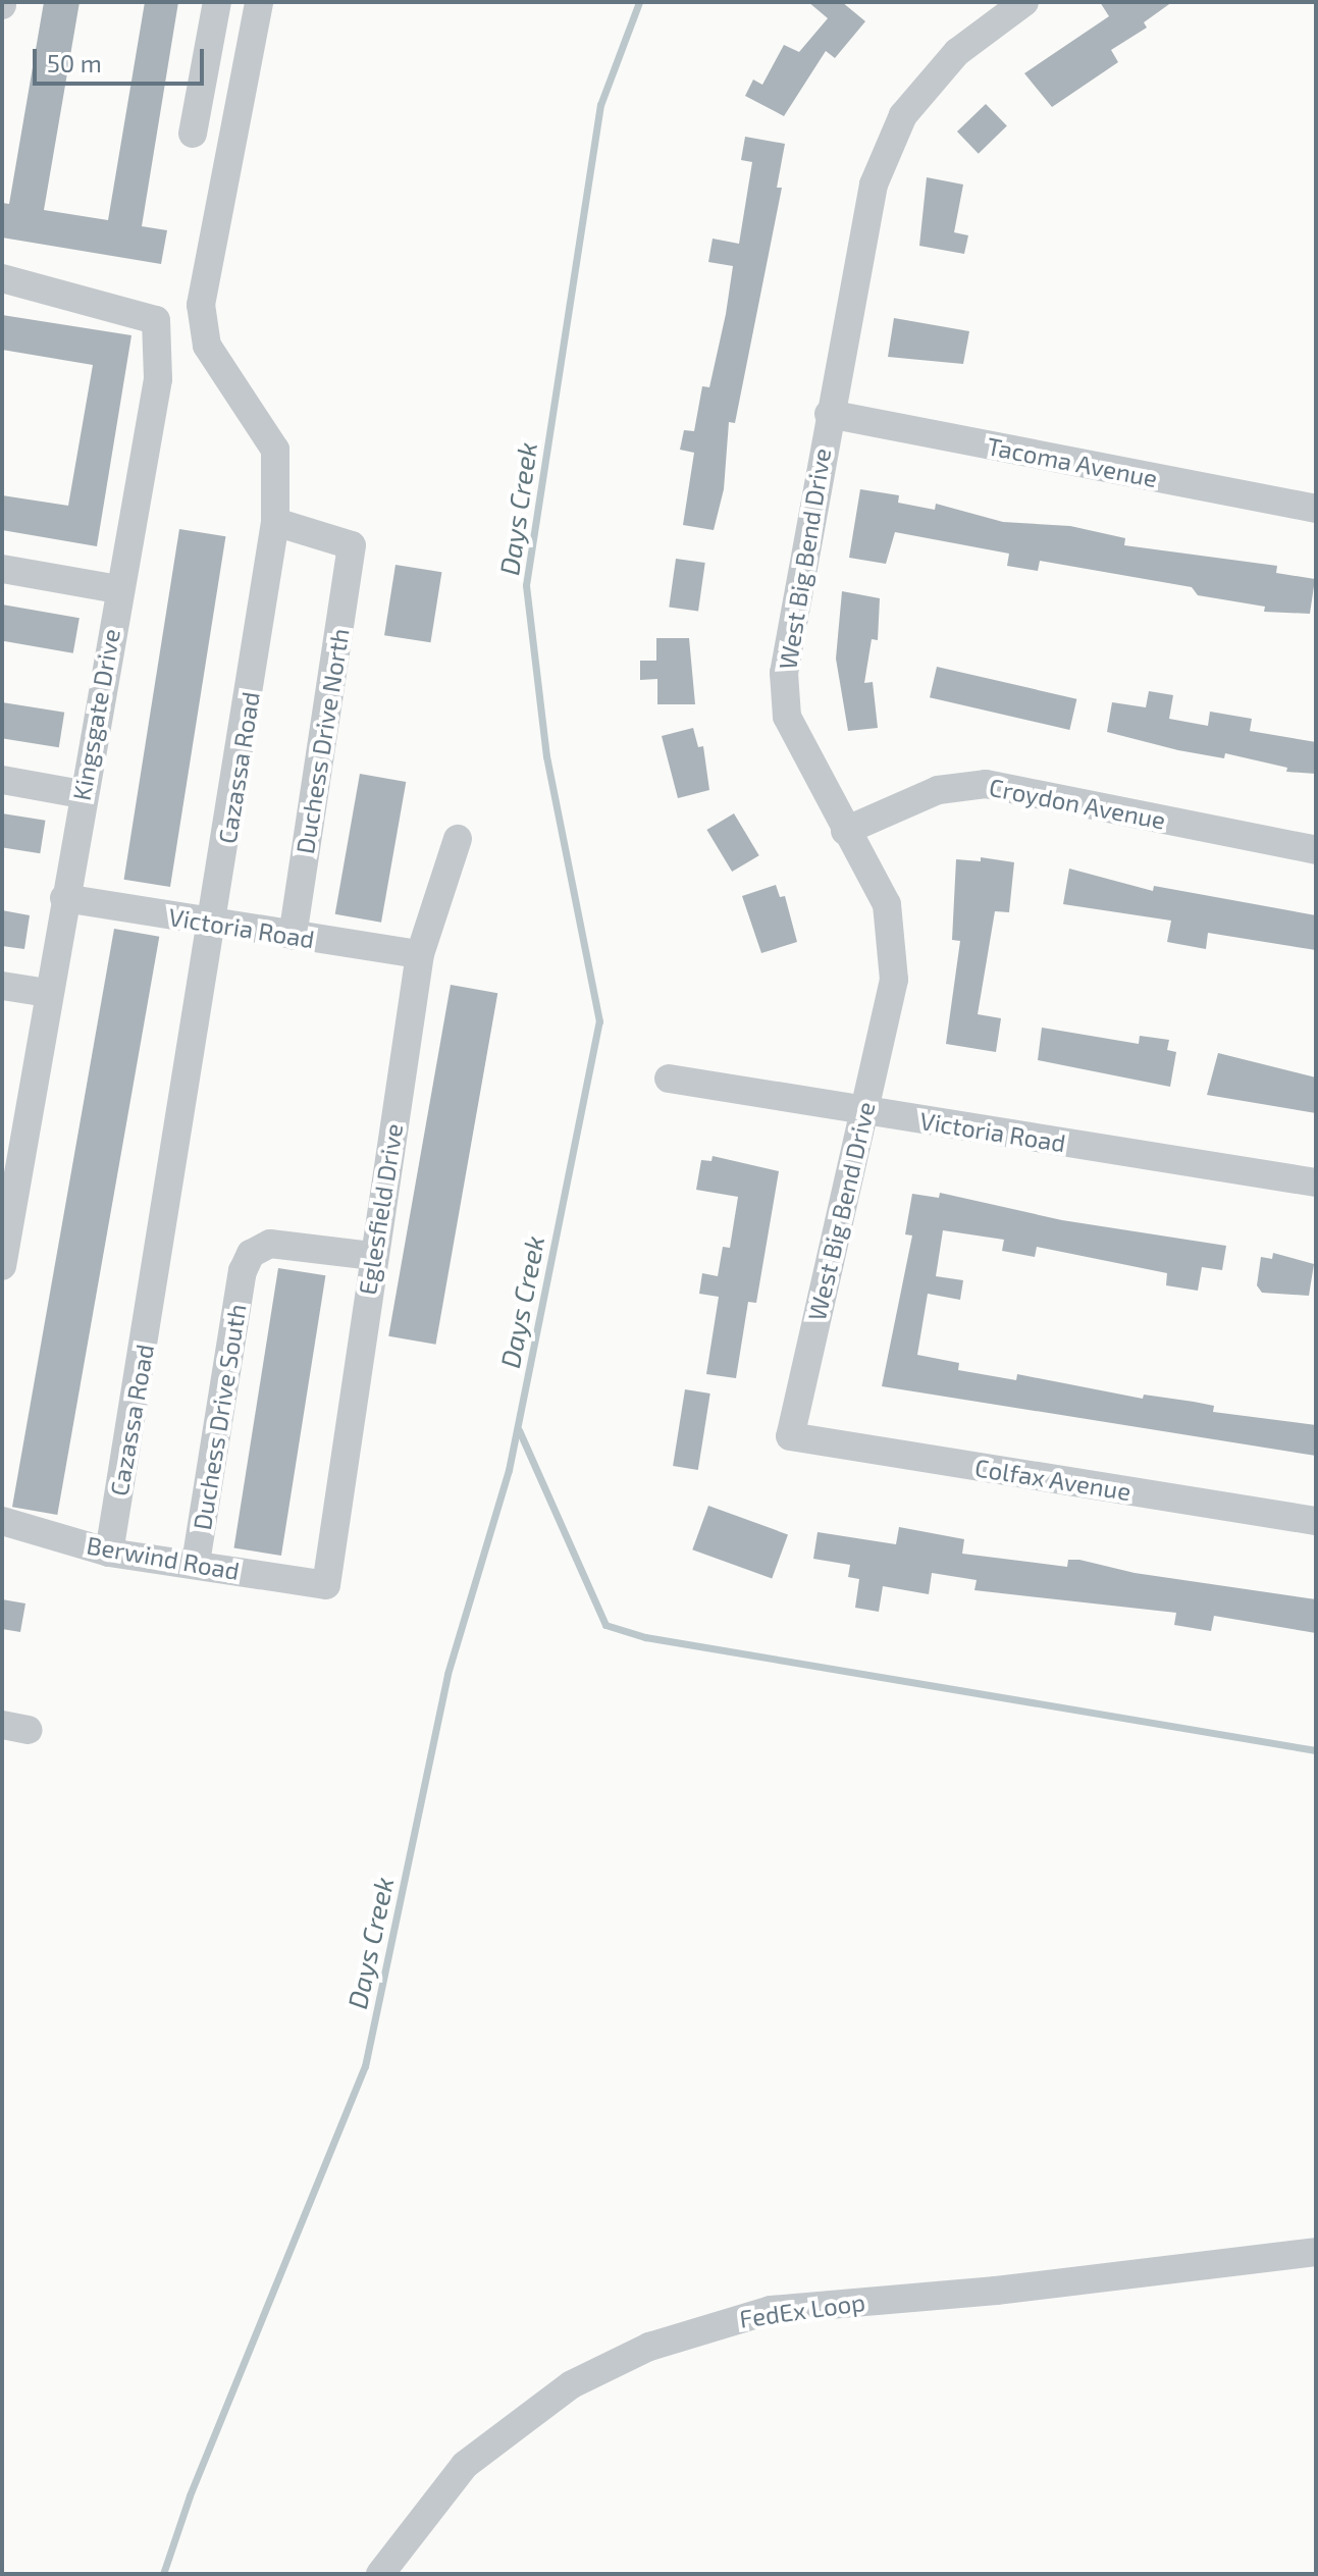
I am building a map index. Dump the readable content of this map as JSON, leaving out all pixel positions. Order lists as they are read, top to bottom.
{
  "streets": {
    "street": [
      "Tacoma Avenue",
      "West Big Bend Drive",
      "Kingsgate Drive",
      "Duchess Drive North",
      "Cazassa Road",
      "Croydon Avenue",
      "Victoria Road",
      "Eglesfield Drive",
      "Duchess Drive South",
      "Colfax Avenue",
      "Berwind Road",
      "FedEx Loop"
    ]
  },
  "crossings": [
    ["Tacoma Avenue", "West Big Bend Drive"],
    ["West Big Bend Drive", "Croydon Avenue"],
    ["West Big Bend Drive", "Victoria Road"],
    ["West Big Bend Drive", "Colfax Avenue"],
    ["Kingsgate Drive", "Victoria Road"],
    ["Duchess Drive North", "Cazassa Road"],
    ["Duchess Drive North", "Victoria Road"],
    ["Cazassa Road", "Victoria Road"],
    ["Cazassa Road", "Berwind Road"],
    ["Victoria Road", "Eglesfield Drive"],
    ["Eglesfield Drive", "Duchess Drive South"],
    ["Eglesfield Drive", "Berwind Road"],
    ["Duchess Drive South", "Berwind Road"]
  ],
  "water": ["Days Creek"],
  "scale_bar": "50 m"
}
